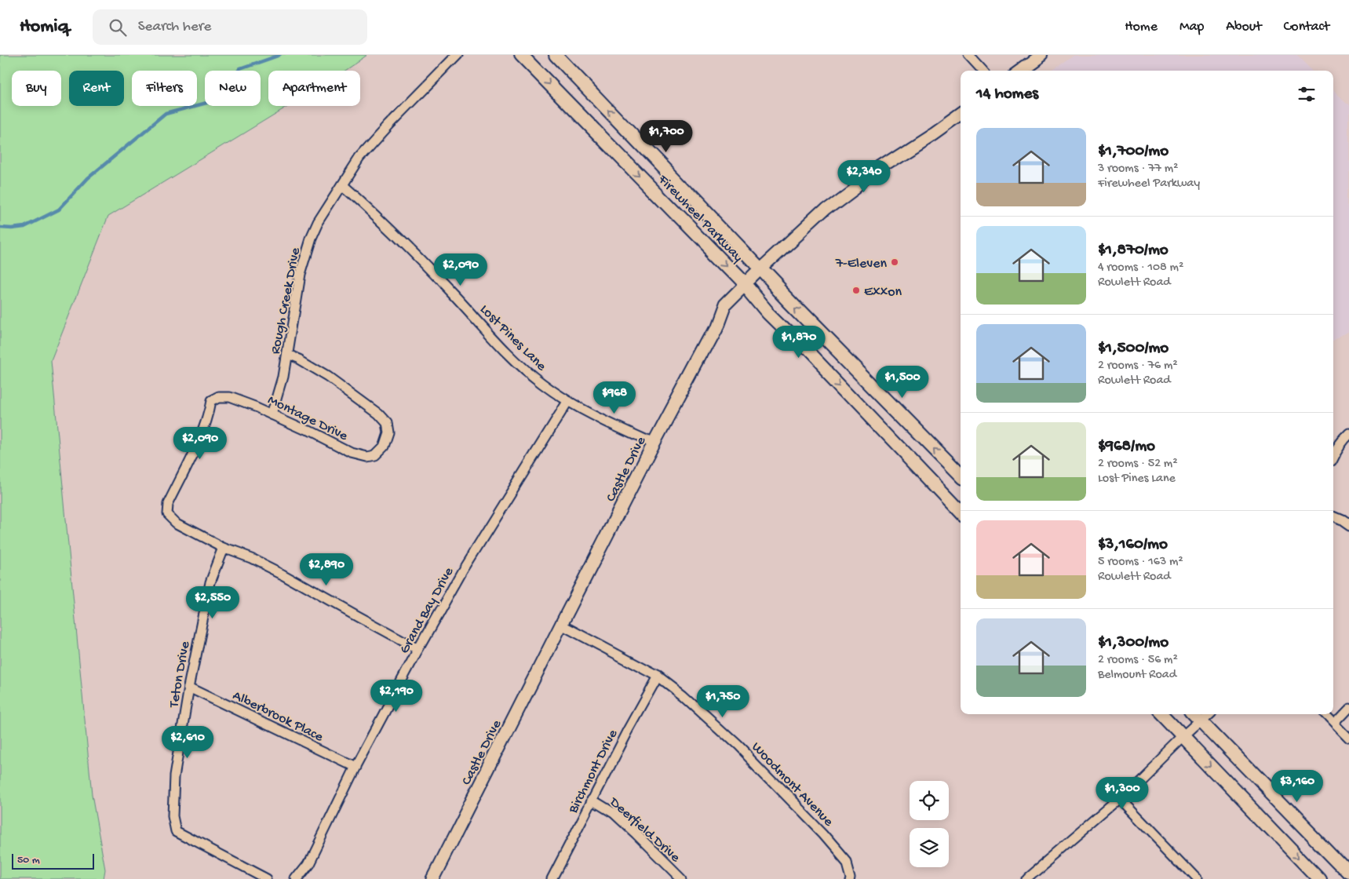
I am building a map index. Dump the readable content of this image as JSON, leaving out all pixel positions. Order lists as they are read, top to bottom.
{
  "streets": {
    "main road": ["Firewheel Parkway"],
    "street": [
      "Rough Creek Drive",
      "Lost Pines Lane",
      "Montage Drive",
      "Castle Drive",
      "Grand Bay Drive",
      "Teton Drive",
      "Alberbrook Place",
      "Birchmont Drive",
      "Woodmont Avenue",
      "Deerfield Drive"
    ]
  },
  "crossings": [
    ["Firewheel Parkway", "Castle Drive"],
    ["Rough Creek Drive", "Lost Pines Lane"],
    ["Rough Creek Drive", "Montage Drive"],
    ["Lost Pines Lane", "Castle Drive"],
    ["Lost Pines Lane", "Grand Bay Drive"],
    ["Montage Drive", "Teton Drive"],
    ["Castle Drive", "Woodmont Avenue"],
    ["Grand Bay Drive", "Alberbrook Place"],
    ["Teton Drive", "Alberbrook Place"],
    ["Birchmont Drive", "Woodmont Avenue"],
    ["Birchmont Drive", "Deerfield Drive"]
  ],
  "places": ["7-Eleven", "Exxon"],
  "scale_bar": "50 m",
  "page": {
    "header": "Homiq",
    "search": "Search here",
    "nav": [
      "Home",
      "Map",
      "About",
      "Contact"
    ],
    "chip": [
      "Buy",
      "Rent",
      "Filters",
      "New",
      "Apartment"
    ],
    "heading": "14 homes",
    "list": [
      {
        "name": "$1,700/mo",
        "note": "3 rooms · 77 m² · Firewheel Parkway"
      },
      {
        "name": "$1,870/mo",
        "note": "4 rooms · 108 m² · Rowlett Road"
      },
      {
        "name": "$1,500/mo",
        "note": "2 rooms · 76 m² · Rowlett Road"
      },
      {
        "name": "$968/mo",
        "note": "2 rooms · 52 m² · Lost Pines Lane"
      },
      {
        "name": "$3,160/mo",
        "note": "5 rooms · 163 m² · Rowlett Road"
      },
      {
        "name": "$1,300/mo",
        "note": "2 rooms · 56 m² · Belmount Road"
      }
    ],
    "price": [
      "$1,700",
      "$2,340",
      "$2,090",
      "$1,870",
      "$1,500",
      "$968",
      "$2,090",
      "$2,890",
      "$2,550",
      "$2,190",
      "$1,750",
      "$2,610",
      "$3,160",
      "$1,300"
    ],
    "scale": "50 m"
  }
}
